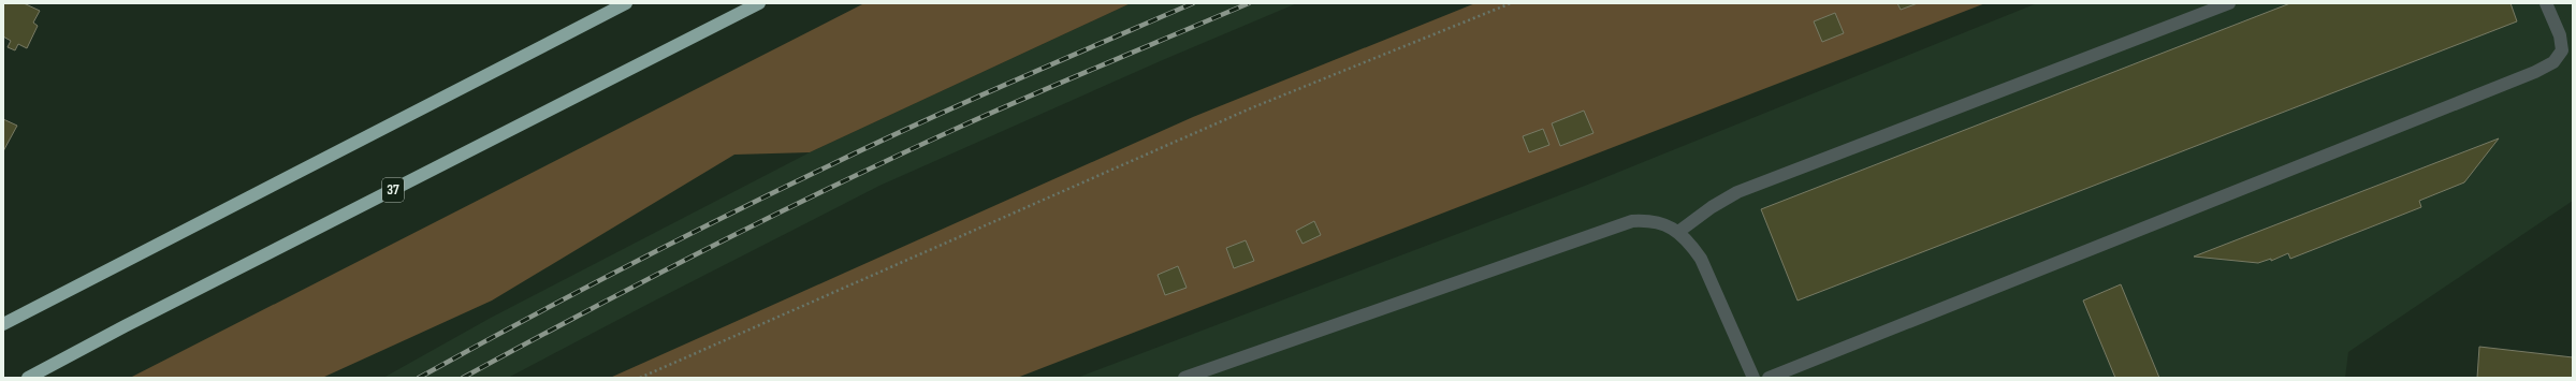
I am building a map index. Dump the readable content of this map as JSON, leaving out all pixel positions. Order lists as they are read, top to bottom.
{
  "streets": {
    "highway": ["37"]
  }
}
